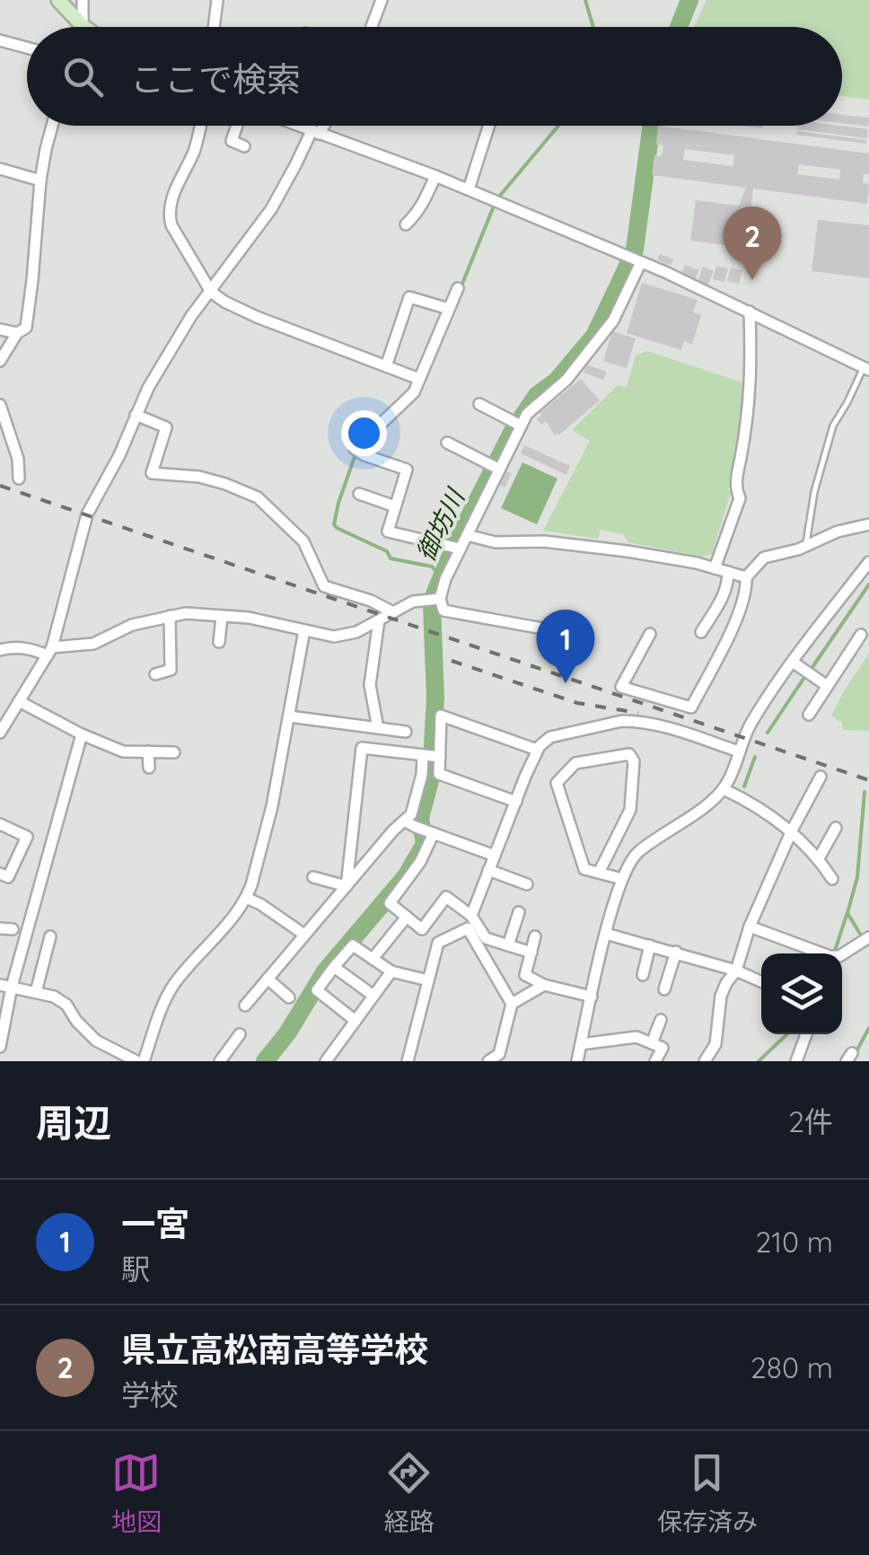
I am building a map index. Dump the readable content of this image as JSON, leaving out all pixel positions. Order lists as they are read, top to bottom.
{
  "water": ["御坊川"],
  "page": {
    "search": "ここで検索",
    "pins": ["2", "1"],
    "heading": ["周辺", "2件"],
    "list": [
      {
        "mark": "1",
        "name": "一宮",
        "note": "駅",
        "value": "210 m"
      },
      {
        "mark": "2",
        "name": "県立高松南高等学校",
        "note": "学校",
        "value": "280 m"
      }
    ],
    "nav": ["地図", "経路", "保存済み"]
  }
}
